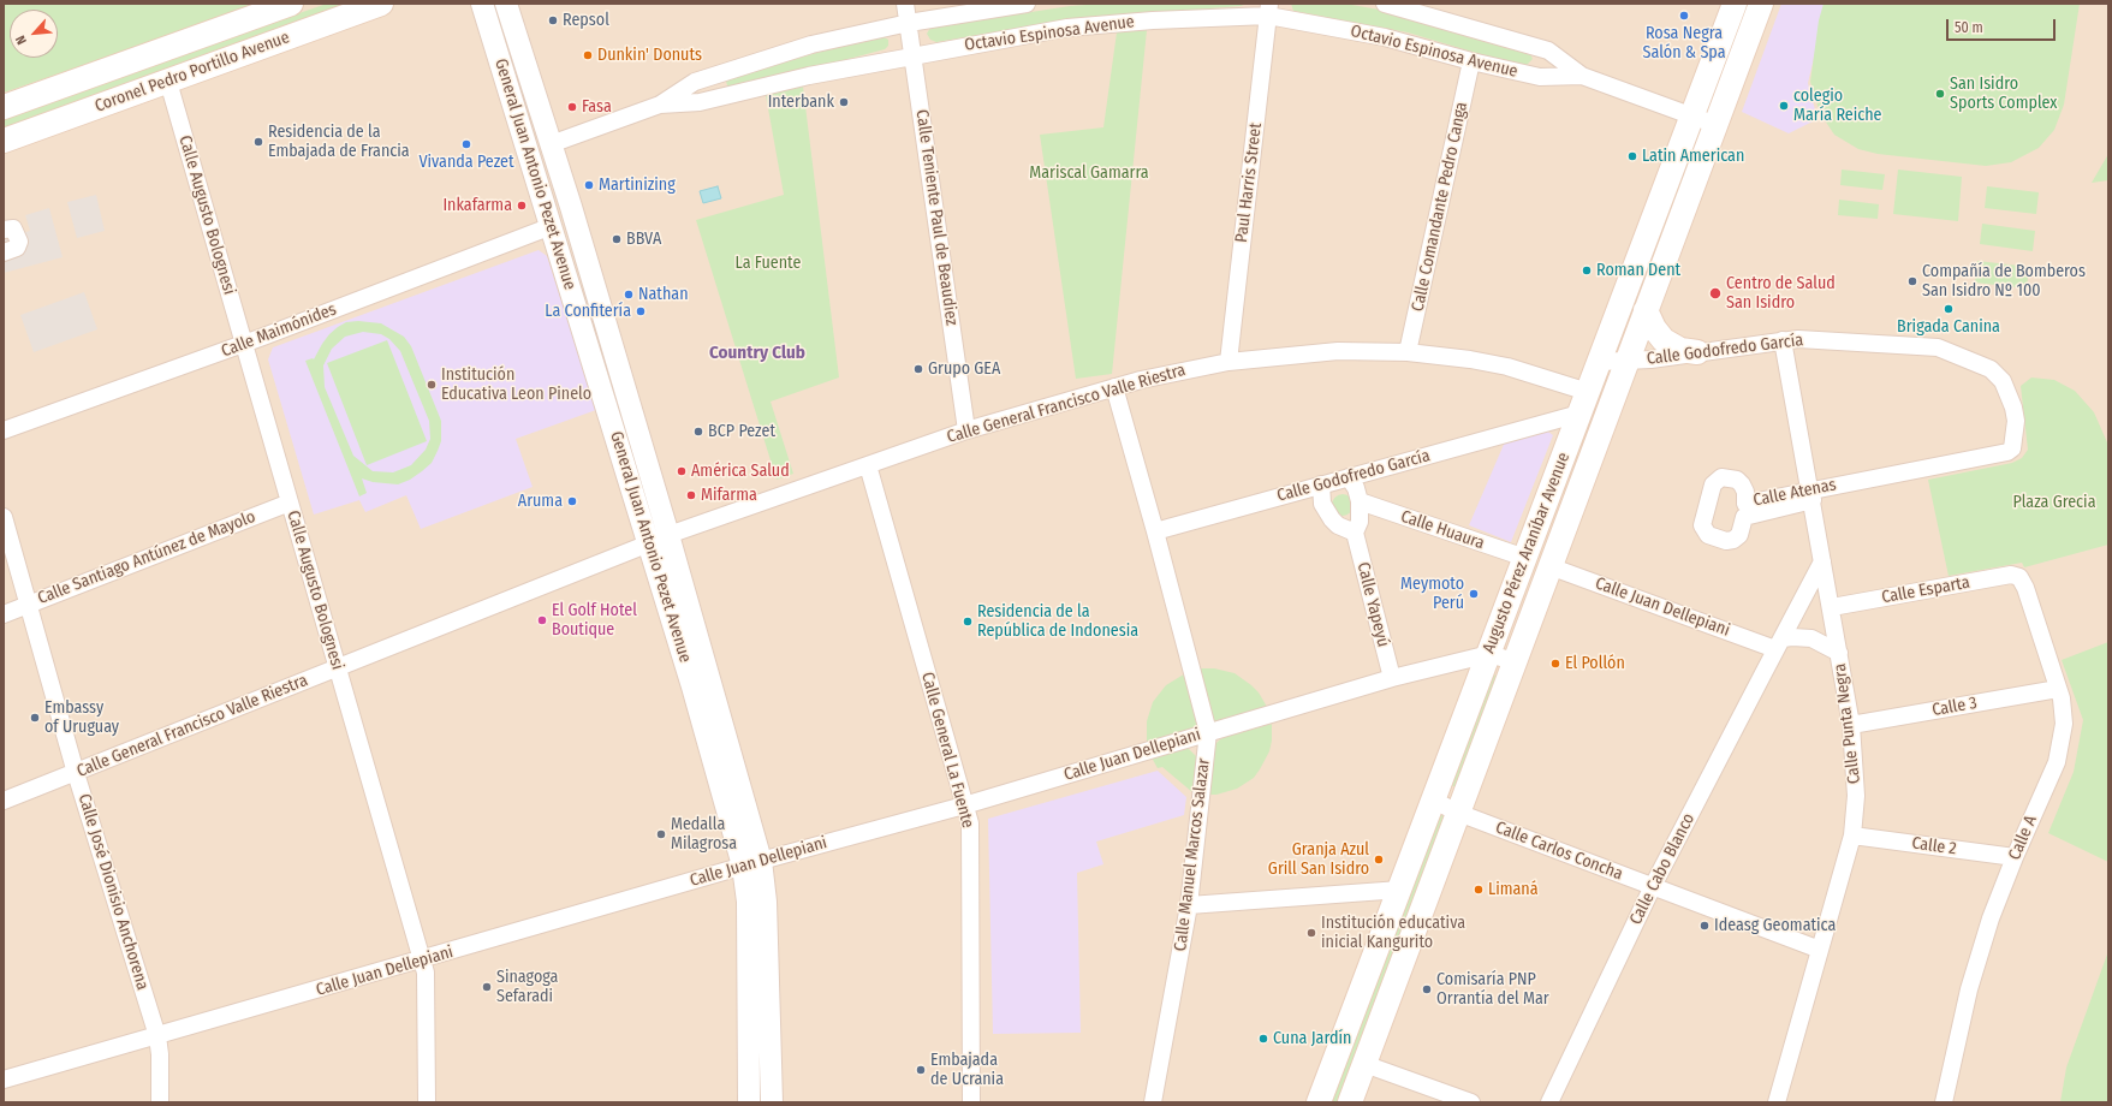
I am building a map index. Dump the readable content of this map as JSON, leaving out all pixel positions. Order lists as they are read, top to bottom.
{
  "streets": {
    "main road": ["Coronel Pedro Portillo Avenue", "Augusto Pérez Araníbar Avenue"],
    "street": [
      "Octavio Espinosa Avenue",
      "General Juan Antonio Pezet Avenue",
      "Paul Harris Street",
      "Calle Comandante Pedro Canga",
      "Calle Augusto Bolognesi",
      "Calle Teniente Paul de Beaudiez",
      "Calle Maimónides",
      "Calle Godofredo García",
      "Calle General Francisco Valle Riestra",
      "Calle Atenas",
      "Calle Huaura",
      "Calle Santiago Antúnez de Mayolo",
      "Calle Esparta",
      "Calle Yapeyú",
      "Calle Juan Dellepiani",
      "Calle 3",
      "Calle Punta Negra",
      "Calle General La Fuente",
      "Calle A",
      "Calle 2",
      "Calle Carlos Concha",
      "Calle Manuel Marcos Salazar",
      "Calle Cabo Blanco",
      "Calle José Dionisio Anchorena"
    ]
  },
  "crossings": [
    ["Octavio Espinosa Avenue", "General Juan Antonio Pezet Avenue"],
    ["Octavio Espinosa Avenue", "Paul Harris Street"],
    ["Octavio Espinosa Avenue", "Calle Comandante Pedro Canga"],
    ["Octavio Espinosa Avenue", "Calle Teniente Paul de Beaudiez"],
    ["Octavio Espinosa Avenue", "Augusto Pérez Araníbar Avenue"],
    ["Coronel Pedro Portillo Avenue", "Calle Augusto Bolognesi"],
    ["General Juan Antonio Pezet Avenue", "Calle Maimónides"],
    ["General Juan Antonio Pezet Avenue", "Calle General Francisco Valle Riestra"],
    ["General Juan Antonio Pezet Avenue", "Calle Juan Dellepiani"],
    ["Paul Harris Street", "Calle General Francisco Valle Riestra"],
    ["Calle Comandante Pedro Canga", "Calle General Francisco Valle Riestra"],
    ["Calle Augusto Bolognesi", "Calle Maimónides"],
    ["Calle Augusto Bolognesi", "Calle General Francisco Valle Riestra"],
    ["Calle Augusto Bolognesi", "Calle Santiago Antúnez de Mayolo"],
    ["Calle Augusto Bolognesi", "Calle Juan Dellepiani"],
    ["Calle Teniente Paul de Beaudiez", "Calle General Francisco Valle Riestra"],
    ["Calle Godofredo García", "Calle General Francisco Valle Riestra"],
    ["Calle Godofredo García", "Calle Atenas"],
    ["Calle Godofredo García", "Augusto Pérez Araníbar Avenue"],
    ["Calle Godofredo García", "Calle Yapeyú"],
    ["Calle Godofredo García", "Calle Punta Negra"],
    ["Calle Godofredo García", "Calle Manuel Marcos Salazar"],
    ["Calle General Francisco Valle Riestra", "Augusto Pérez Araníbar Avenue"],
    ["Calle General Francisco Valle Riestra", "Calle General La Fuente"],
    ["Calle General Francisco Valle Riestra", "Calle Manuel Marcos Salazar"],
    ["Calle General Francisco Valle Riestra", "Calle José Dionisio Anchorena"],
    ["Calle Atenas", "Calle Punta Negra"],
    ["Calle Huaura", "Augusto Pérez Araníbar Avenue"],
    ["Calle Huaura", "Calle Yapeyú"],
    ["Augusto Pérez Araníbar Avenue", "Calle Juan Dellepiani"],
    ["Augusto Pérez Araníbar Avenue", "Calle Carlos Concha"],
    ["Calle Santiago Antúnez de Mayolo", "Calle José Dionisio Anchorena"],
    ["Calle Esparta", "Calle Punta Negra"],
    ["Calle Esparta", "Calle A"],
    ["Calle Yapeyú", "Calle Juan Dellepiani"],
    ["Calle Juan Dellepiani", "Calle General La Fuente"],
    ["Calle Juan Dellepiani", "Calle Manuel Marcos Salazar"],
    ["Calle Juan Dellepiani", "Calle Cabo Blanco"],
    ["Calle Juan Dellepiani", "Calle José Dionisio Anchorena"],
    ["Calle 3", "Calle Punta Negra"],
    ["Calle 3", "Calle A"],
    ["Calle Punta Negra", "Calle 2"],
    ["Calle Punta Negra", "Calle Carlos Concha"],
    ["Calle Punta Negra", "Calle Cabo Blanco"],
    ["Calle A", "Calle 2"],
    ["Calle Carlos Concha", "Calle Cabo Blanco"]
  ],
  "districts": ["Country Club"],
  "parks": ["Mariscal Gamarra", "La Fuente", "Plaza Grecia"],
  "places": [
    "Rosa Negra Salón & Spa",
    "Repsol",
    "Dunkin' Donuts",
    "San Isidro Sports Complex",
    "Interbank",
    "colegio María Reiche",
    "Fasa",
    "Residencia de la Embajada de Francia",
    "Vivanda Pezet",
    "Latin American",
    "Martinizing",
    "Inkafarma",
    "BBVA",
    "Roman Dent",
    "Compañía de Bomberos San Isidro Nº 100",
    "Centro de Salud San Isidro",
    "Nathan",
    "Brigada Canina",
    "La Confitería",
    "Grupo GEA",
    "Institución Educativa Leon Pinelo",
    "BCP Pezet",
    "América Salud",
    "Mifarma",
    "Aruma",
    "Meymoto Perú",
    "El Golf Hotel Boutique",
    "Residencia de la República de Indonesia",
    "El Pollón",
    "Embassy of Uruguay",
    "Medalla Milagrosa",
    "Granja Azul Grill San Isidro",
    "Limaná",
    "Ideasg Geomatica",
    "Institución educativa inicial Kangurito",
    "Sinagoga Sefaradi",
    "Comisaría PNP Orrantía del Mar",
    "Cuna Jardín",
    "Embajada de Ucrania"
  ],
  "scale_bar": "50 m",
  "north": "bottom left"
}
